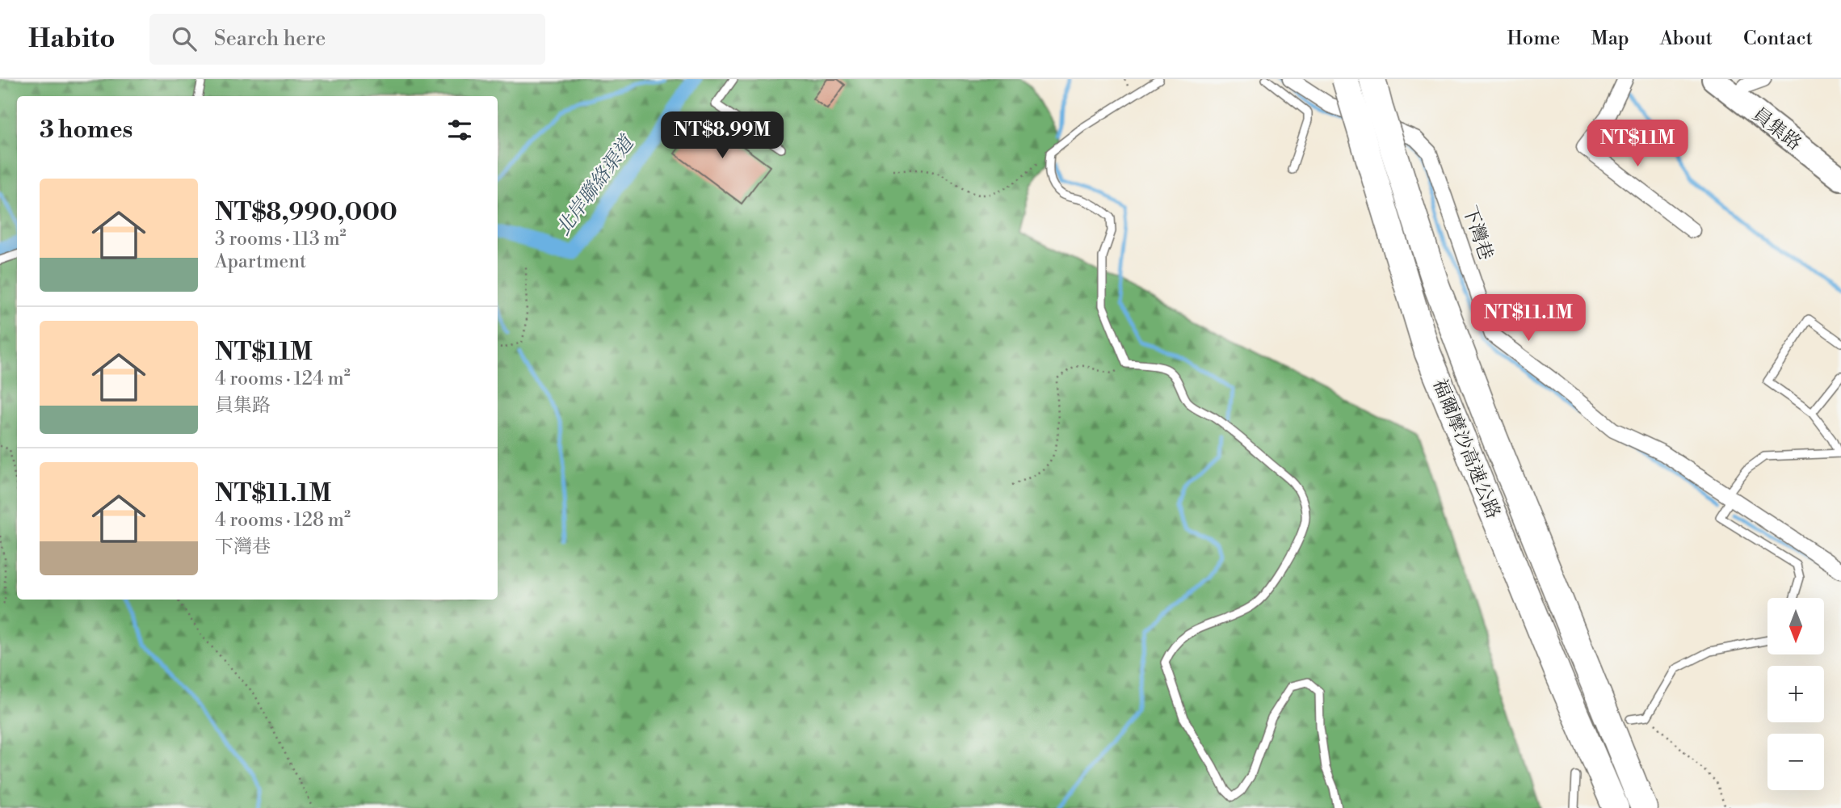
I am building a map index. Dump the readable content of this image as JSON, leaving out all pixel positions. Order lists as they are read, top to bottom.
{
  "streets": {
    "highway": ["福爾摩沙高速公路"],
    "main road": ["員集路"],
    "street": ["下灣巷"]
  },
  "water": ["北岸聯絡渠道"],
  "north": "bottom",
  "page": {
    "header": "Habito",
    "search": "Search here",
    "nav": [
      "Home",
      "Map",
      "About",
      "Contact"
    ],
    "heading": "3 homes",
    "price": ["NT$8.99M", "NT$11M", "NT$11.1M"],
    "list": [
      {
        "name": "NT$8,990,000",
        "note": "3 rooms · 113 m² · Apartment"
      },
      {
        "name": "NT$11M",
        "note": "4 rooms · 124 m² · 員集路"
      },
      {
        "name": "NT$11.1M",
        "note": "4 rooms · 128 m² · 下灣巷"
      }
    ],
    "map_buttons": ["+", "−"]
  }
}
